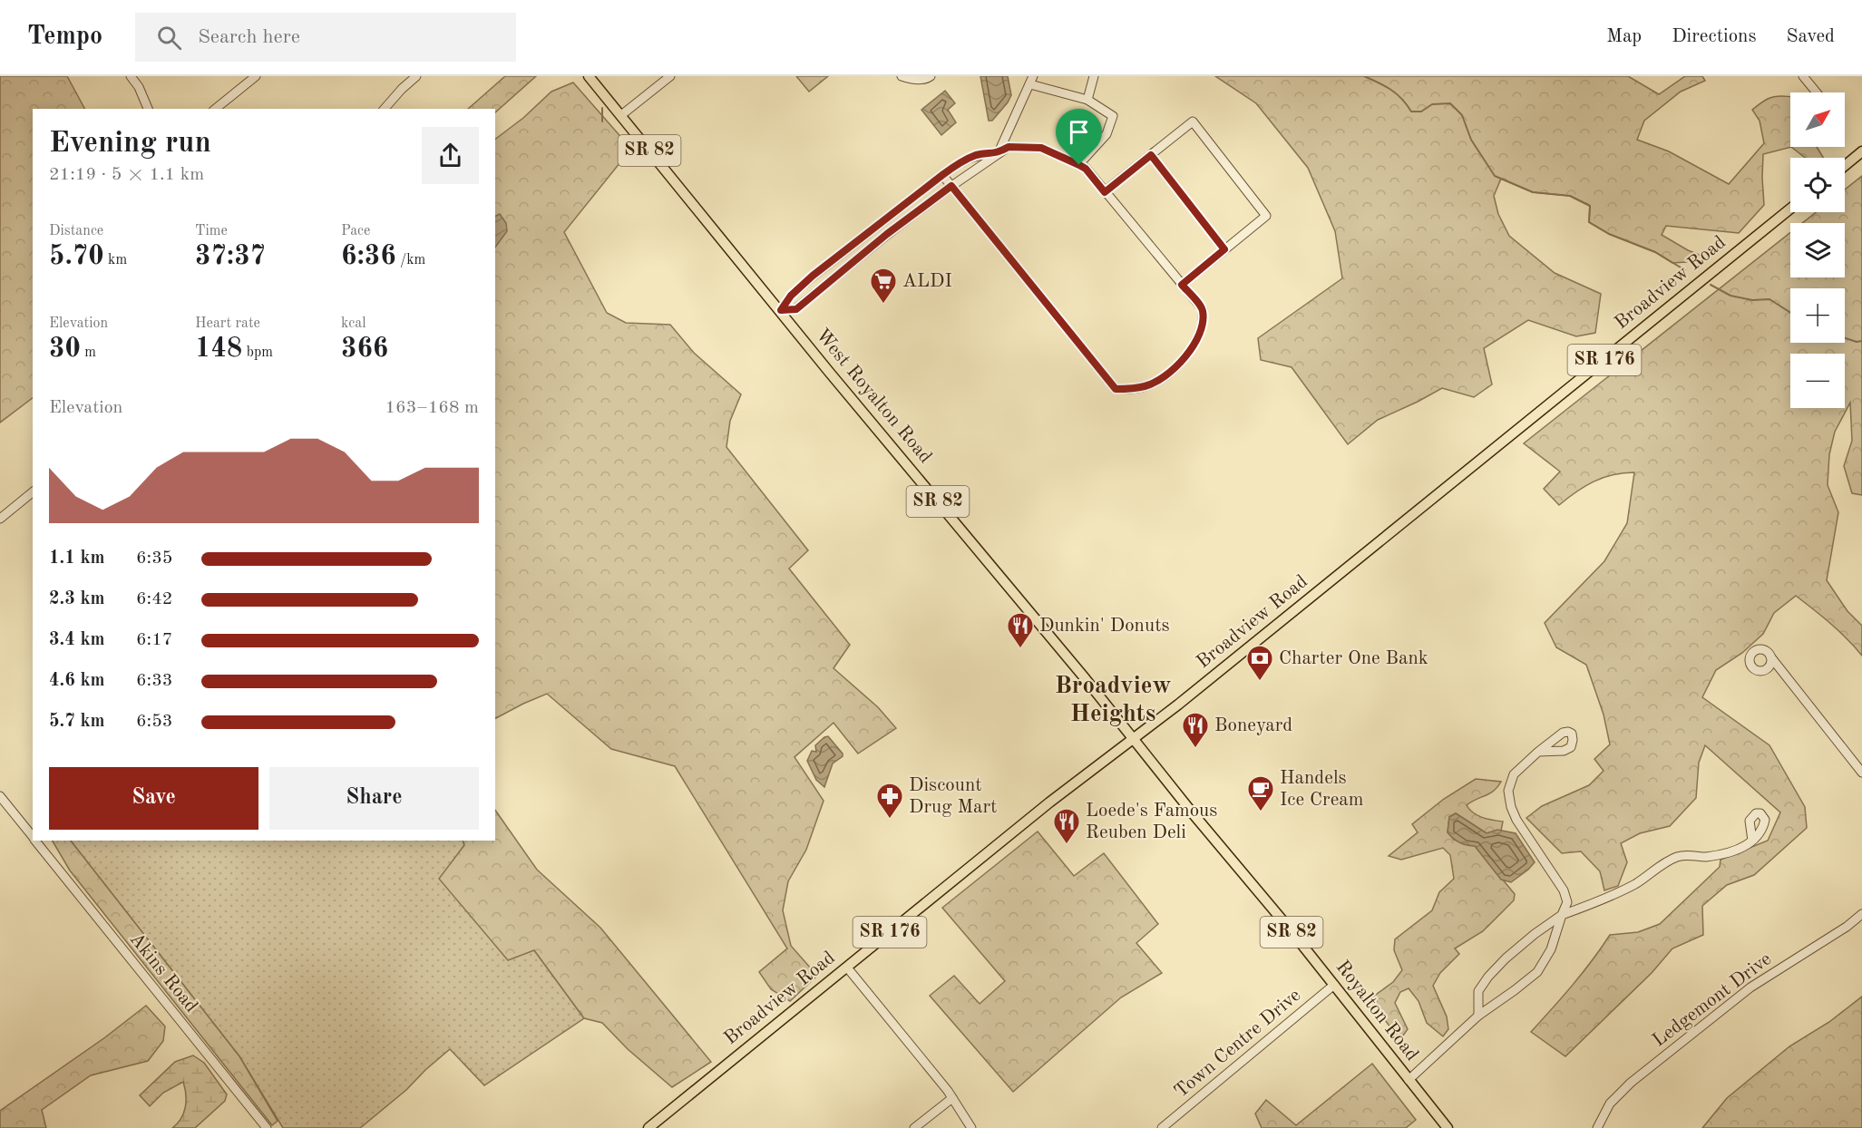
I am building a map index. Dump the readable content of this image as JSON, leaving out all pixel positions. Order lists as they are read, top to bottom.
{
  "streets": {
    "main road": [
      "SR 82",
      "Broadview Road",
      "SR 176",
      "West Royalton Road",
      "Royalton Road"
    ],
    "street": ["Akins Road", "Ledgemont Drive", "Town Centre Drive"]
  },
  "crossings": [
    ["Broadview Road", "West Royalton Road"],
    ["Broadview Road", "Royalton Road"],
    ["West Royalton Road", "Royalton Road"],
    ["Royalton Road", "Town Centre Drive"]
  ],
  "districts": ["Broadview Heights"],
  "places": {
    "supermarket": ["ALDI"],
    "restaurant": ["Dunkin' Donuts", "Boneyard", "Loede's Famous Reuben Deli"],
    "bank": ["Charter One Bank"],
    "cafe": ["Handels Ice Cream"],
    "pharmacy": ["Discount Drug Mart"]
  },
  "north": "top right",
  "page": {
    "header": "Tempo",
    "search": "Search here",
    "nav": ["Map", "Directions", "Saved"],
    "map_buttons": ["+", "−"],
    "heading": ["Evening run", "21:19 · 5 × 1.1 km"],
    "stats": [
      ["Distance", "5.70 km"],
      ["Time", "37:37"],
      ["Pace", "6:36 /km"],
      ["Elevation", "30 m"],
      ["Heart rate", "148 bpm"],
      ["kcal", "366"]
    ],
    "chart": ["Elevation", "163–168 m"],
    "list": [
      {
        "name": "1.1 km",
        "note": "6:35"
      },
      {
        "name": "2.3 km",
        "note": "6:42"
      },
      {
        "name": "3.4 km",
        "note": "6:17"
      },
      {
        "name": "4.6 km",
        "note": "6:33"
      },
      {
        "name": "5.7 km",
        "note": "6:53"
      }
    ],
    "buttons": ["Save", "Share"]
  }
}
